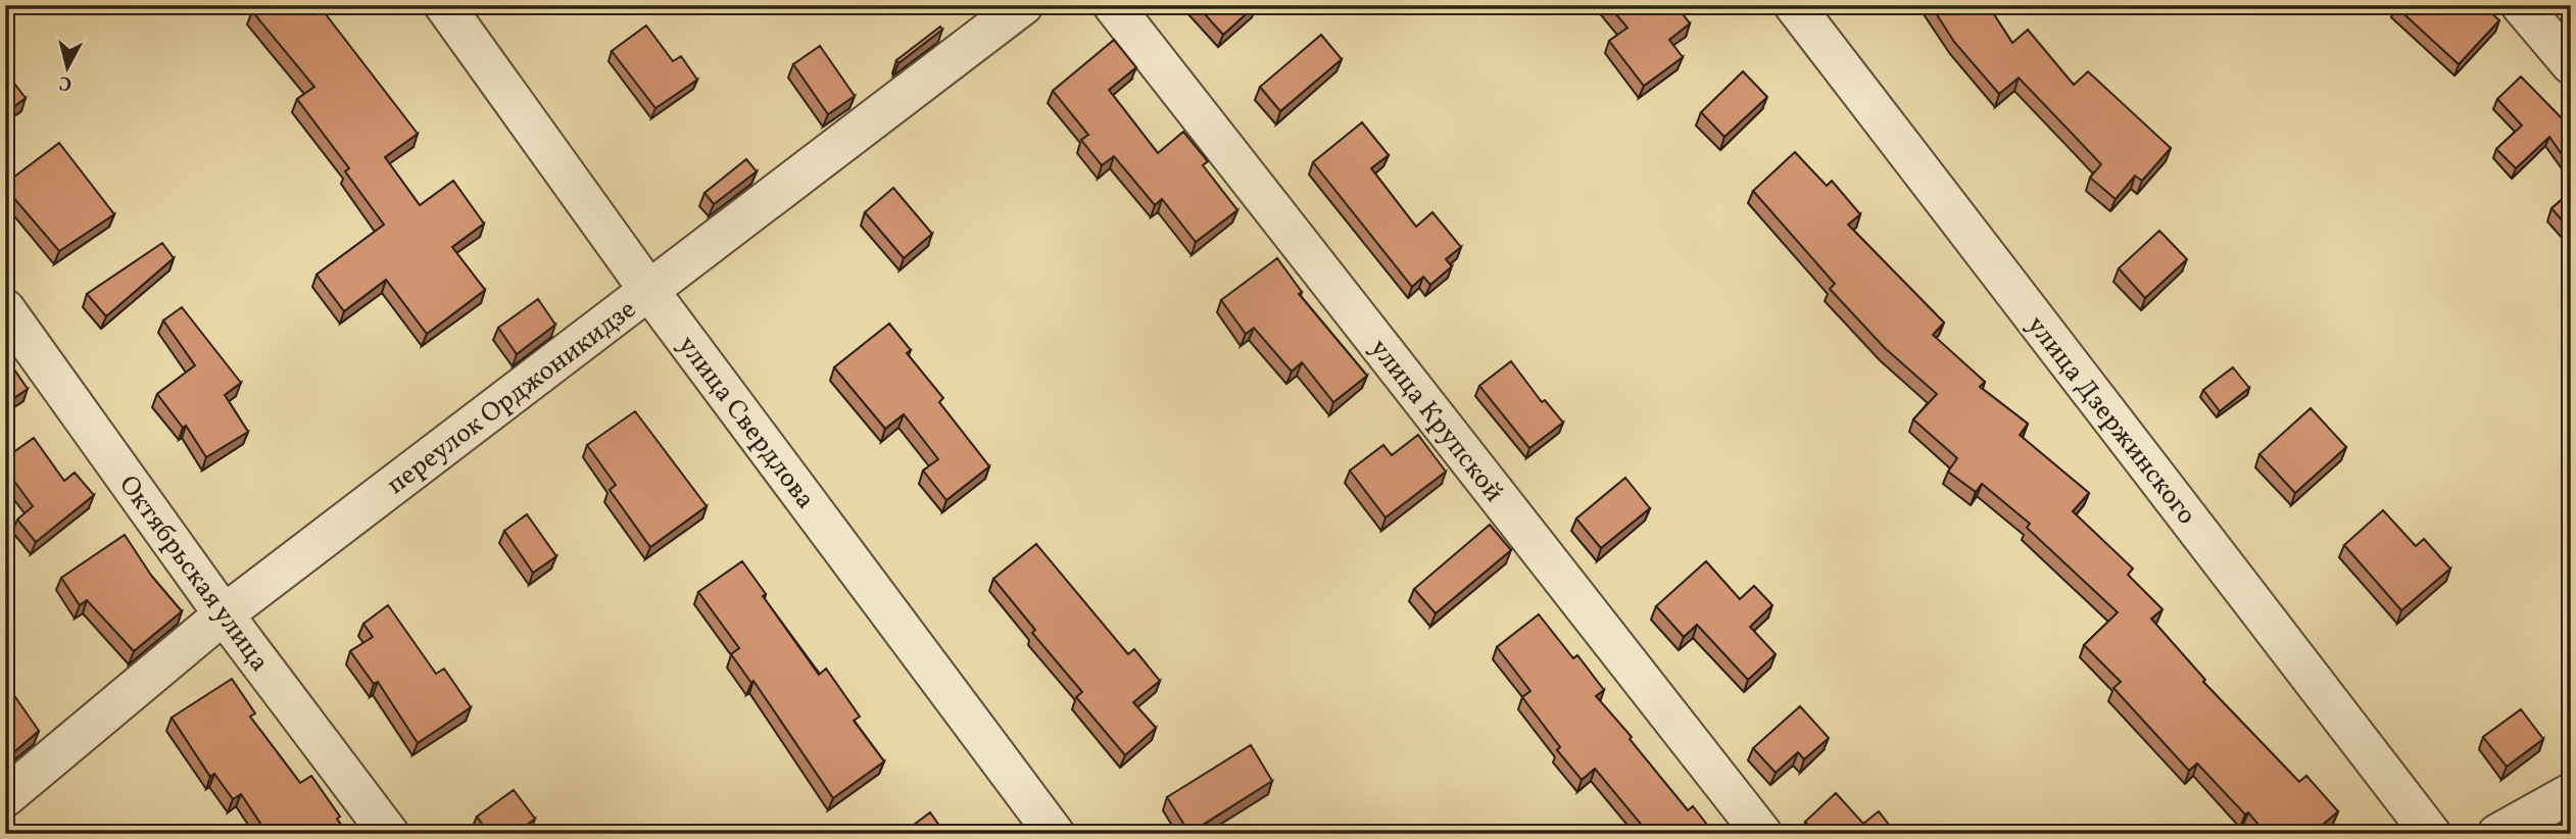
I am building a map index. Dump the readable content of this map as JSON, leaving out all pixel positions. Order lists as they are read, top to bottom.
{
  "streets": {
    "street": [
      "переулок Орджоникидзе",
      "улица Крупской",
      "улица Дзержинского",
      "улица Свердлова",
      "Октябрьская улица"
    ]
  },
  "crossings": [
    ["переулок Орджоникидзе", "улица Свердлова"],
    ["переулок Орджоникидзе", "Октябрьская улица"]
  ],
  "north": "bottom"
}
